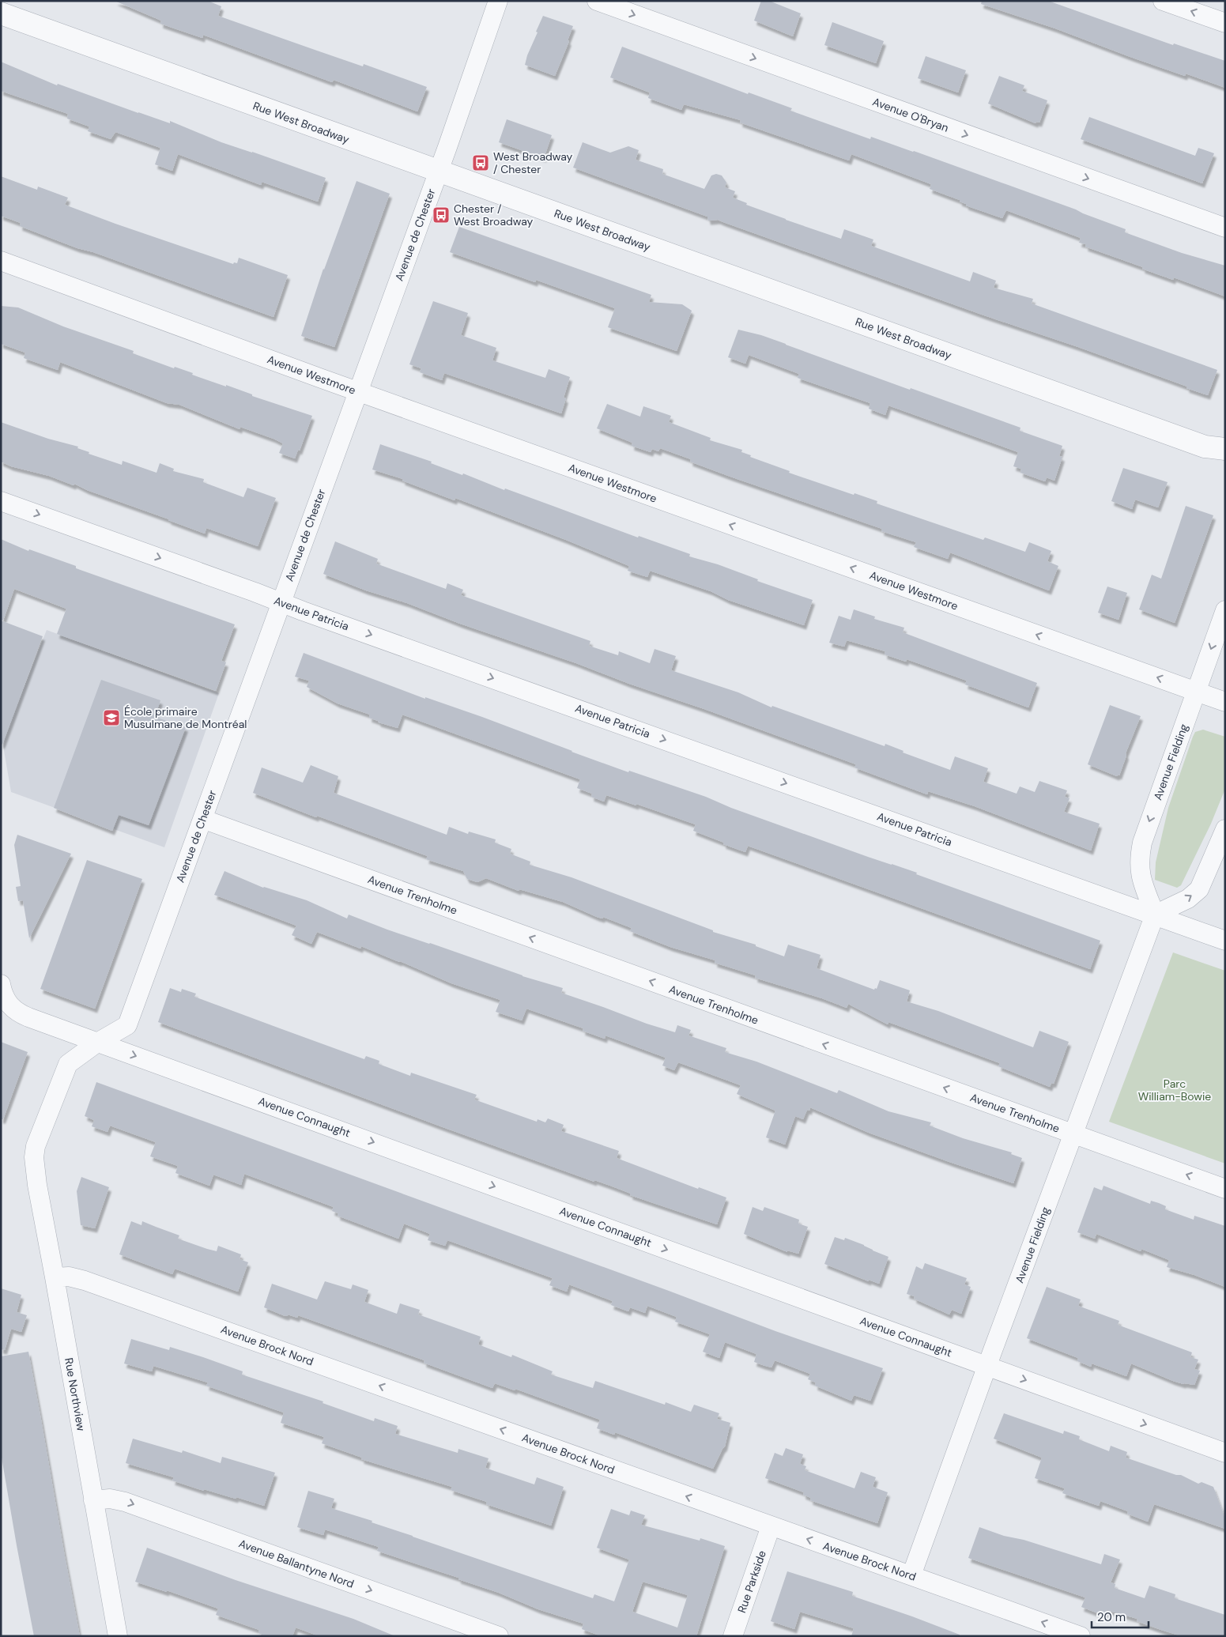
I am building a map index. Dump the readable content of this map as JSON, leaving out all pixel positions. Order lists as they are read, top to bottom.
{
  "streets": {
    "street": [
      "Avenue O'Bryan",
      "Rue West Broadway",
      "Avenue de Chester",
      "Avenue Westmore",
      "Avenue Patricia",
      "Avenue Fielding",
      "Avenue Trenholme",
      "Avenue Connaught",
      "Avenue Brock Nord",
      "Rue Northview",
      "Avenue Ballantyne Nord",
      "Rue Parkside"
    ]
  },
  "crossings": [
    ["Rue West Broadway", "Avenue de Chester"],
    ["Avenue de Chester", "Avenue Westmore"],
    ["Avenue de Chester", "Avenue Patricia"],
    ["Avenue de Chester", "Avenue Trenholme"],
    ["Avenue de Chester", "Avenue Connaught"],
    ["Avenue de Chester", "Rue Northview"],
    ["Avenue Westmore", "Avenue Fielding"],
    ["Avenue Patricia", "Avenue Fielding"],
    ["Avenue Fielding", "Avenue Trenholme"],
    ["Avenue Fielding", "Avenue Connaught"],
    ["Avenue Fielding", "Avenue Brock Nord"],
    ["Avenue Brock Nord", "Rue Northview"],
    ["Avenue Brock Nord", "Rue Parkside"],
    ["Rue Northview", "Avenue Ballantyne Nord"]
  ],
  "one_way": [
    "Avenue O'Bryan",
    "Avenue Westmore",
    "Avenue Patricia",
    "Avenue Trenholme",
    "Avenue Connaught",
    "Avenue Brock Nord",
    "Avenue Ballantyne Nord"
  ],
  "parks": ["Parc William-Bowie"],
  "places": {
    "bus stop": ["West Broadway / Chester", "Chester / West Broadway"],
    "school or university": ["École primaire Musulmane de Montréal"]
  },
  "scale_bar": "20 m"
}
